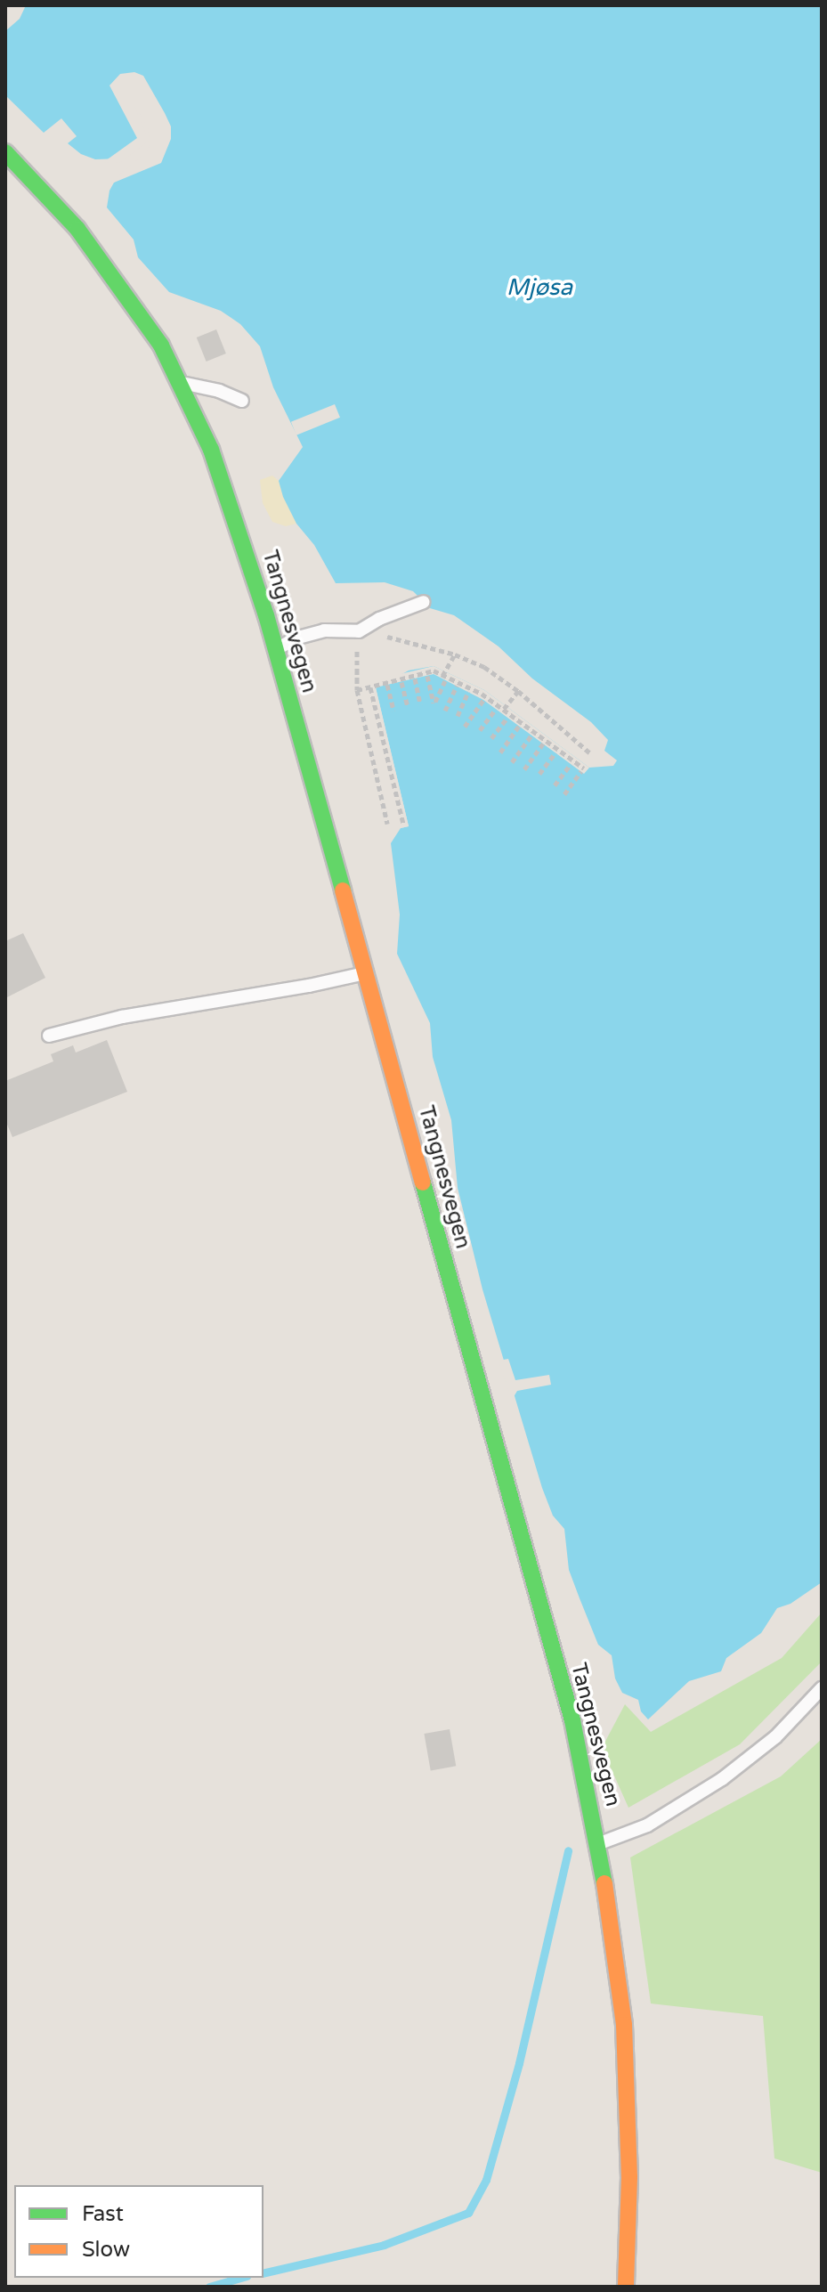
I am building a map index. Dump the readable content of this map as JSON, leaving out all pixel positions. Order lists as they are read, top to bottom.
{
  "streets": {
    "main road": ["Tangnesvegen"]
  },
  "water": ["Mjøsa"],
  "legend": ["Fast", "Slow"]
}
